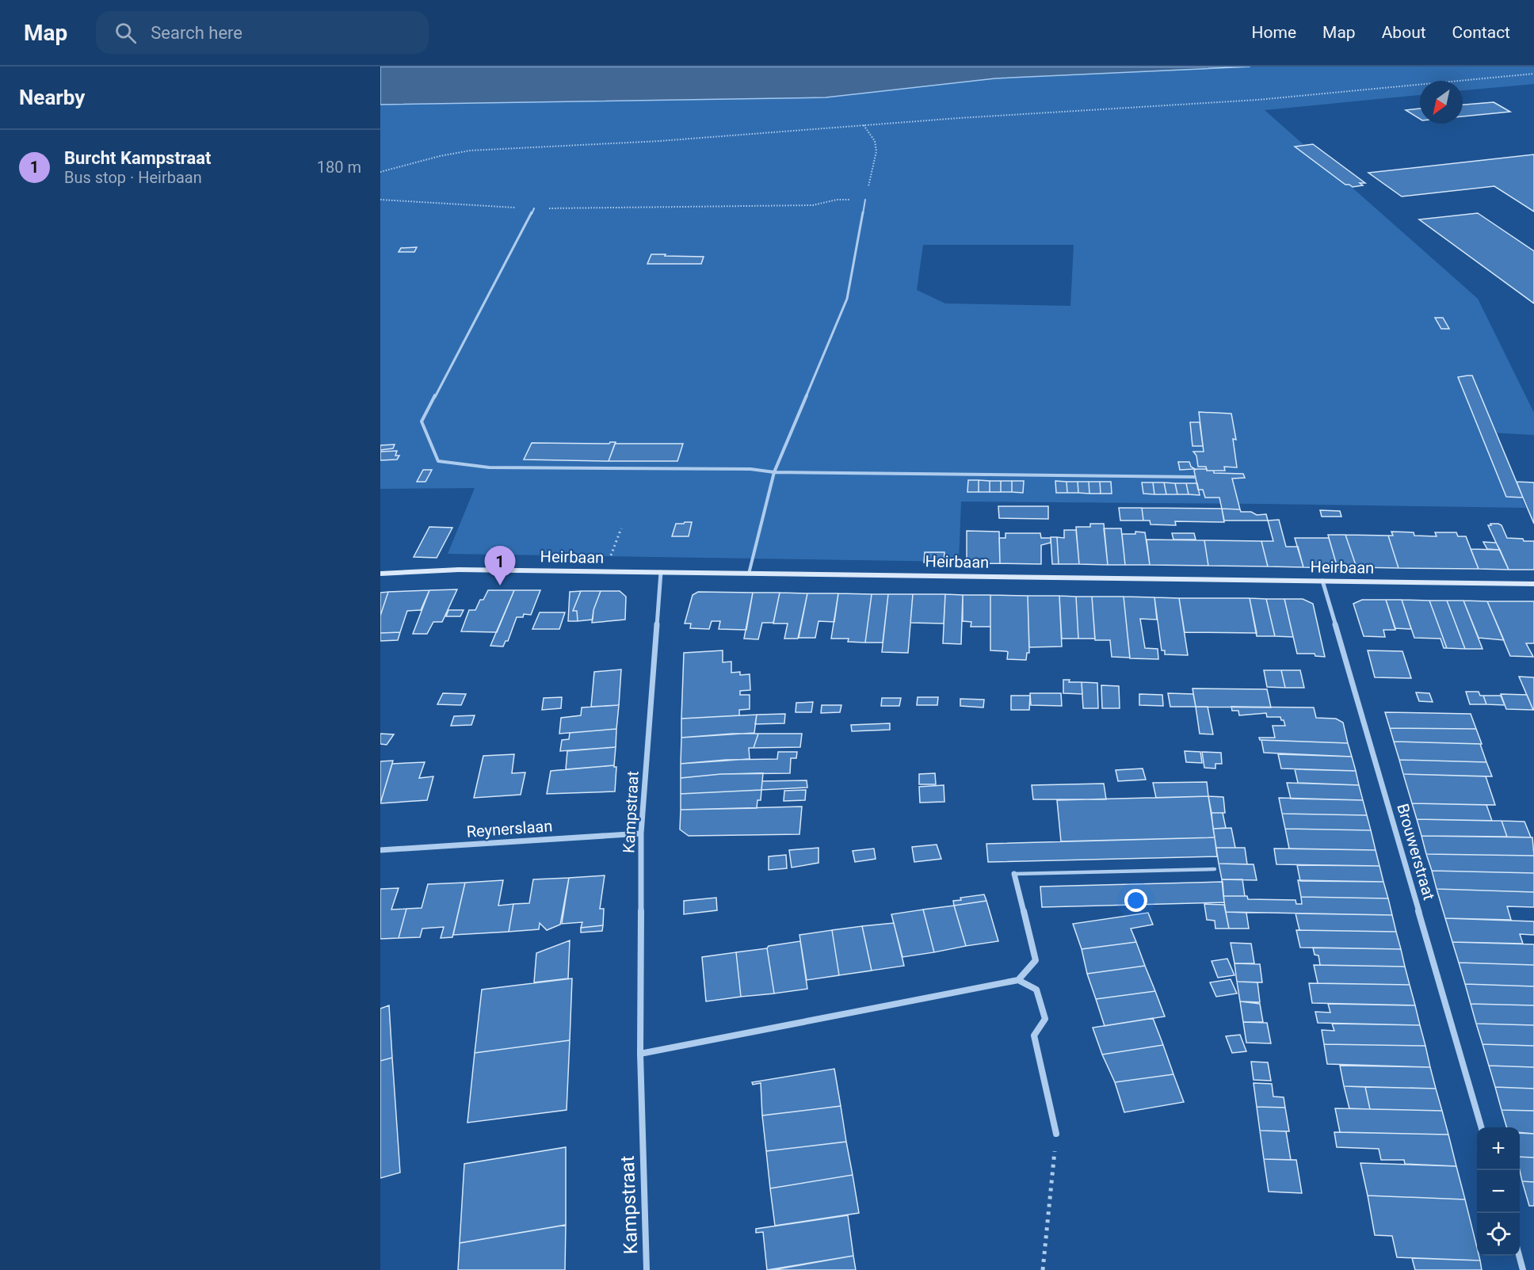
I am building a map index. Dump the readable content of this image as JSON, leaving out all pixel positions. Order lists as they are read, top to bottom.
{
  "streets": {
    "street": [
      "Heirbaan",
      "Kampstraat",
      "Reynerslaan",
      "Brouwerstraat"
    ]
  },
  "crossings": [
    ["Heirbaan", "Kampstraat"],
    ["Heirbaan", "Brouwerstraat"],
    ["Kampstraat", "Reynerslaan"]
  ],
  "north": "bottom left",
  "page": {
    "header": "Map",
    "search": "Search here",
    "nav": [
      "Home",
      "Map",
      "About",
      "Contact"
    ],
    "heading": "Nearby",
    "list": [
      {
        "mark": "1",
        "name": "Burcht Kampstraat",
        "note": "Bus stop · Heirbaan",
        "value": "180 m"
      }
    ],
    "pins": "1",
    "map_buttons": ["+", "−"]
  }
}
